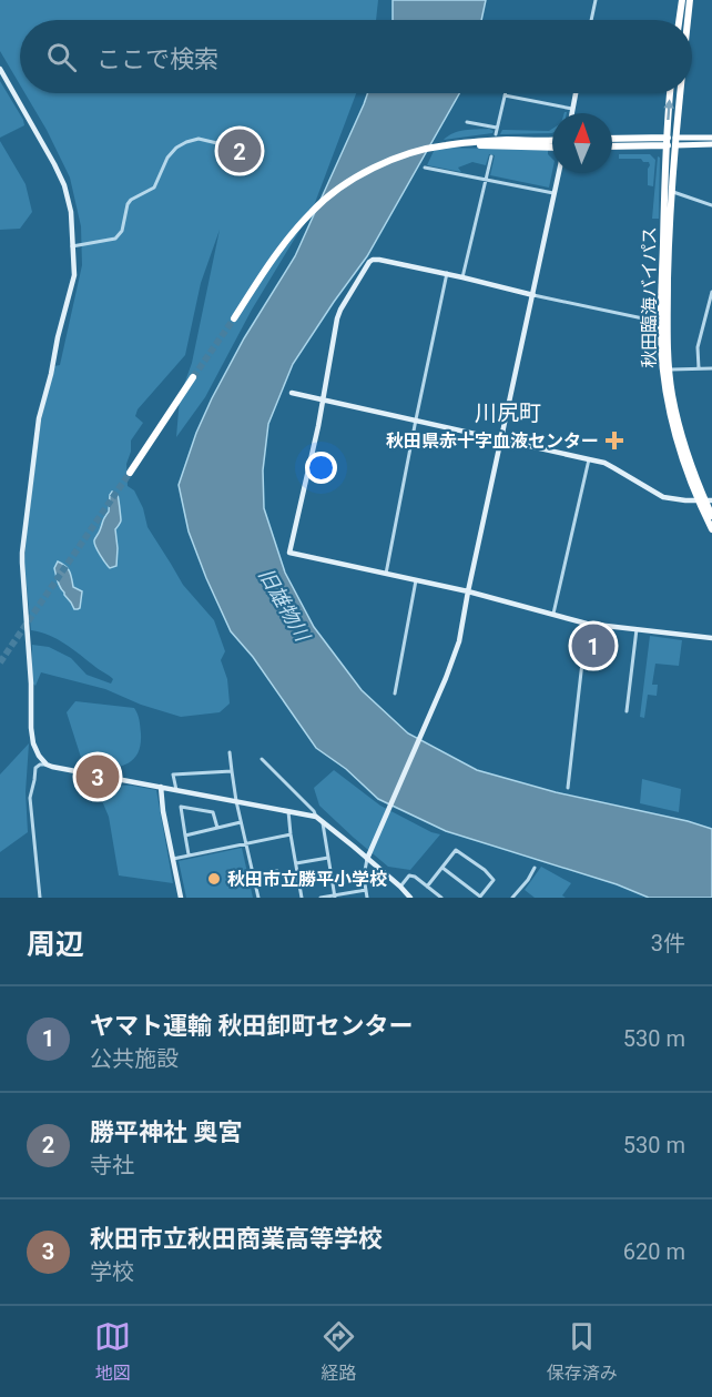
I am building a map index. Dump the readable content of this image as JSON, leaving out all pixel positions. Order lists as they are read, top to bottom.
{
  "streets": {
    "highway": ["秋田臨海バイパス"]
  },
  "districts": ["川尻町"],
  "water": ["旧雄物川"],
  "places": {
    "health": ["秋田県赤十字血液センター"],
    "other": ["秋田市立勝平小学校"]
  },
  "north": "top",
  "page": {
    "search": "ここで検索",
    "pins": ["2", "1", "3"],
    "heading": ["周辺", "3件"],
    "list": [
      {
        "mark": "1",
        "name": "ヤマト運輸 秋田卸町センター",
        "note": "公共施設",
        "value": "530 m"
      },
      {
        "mark": "2",
        "name": "勝平神社 奥宮",
        "note": "寺社",
        "value": "530 m"
      },
      {
        "mark": "3",
        "name": "秋田市立秋田商業高等学校",
        "note": "学校",
        "value": "620 m"
      }
    ],
    "nav": ["地図", "経路", "保存済み"]
  }
}
